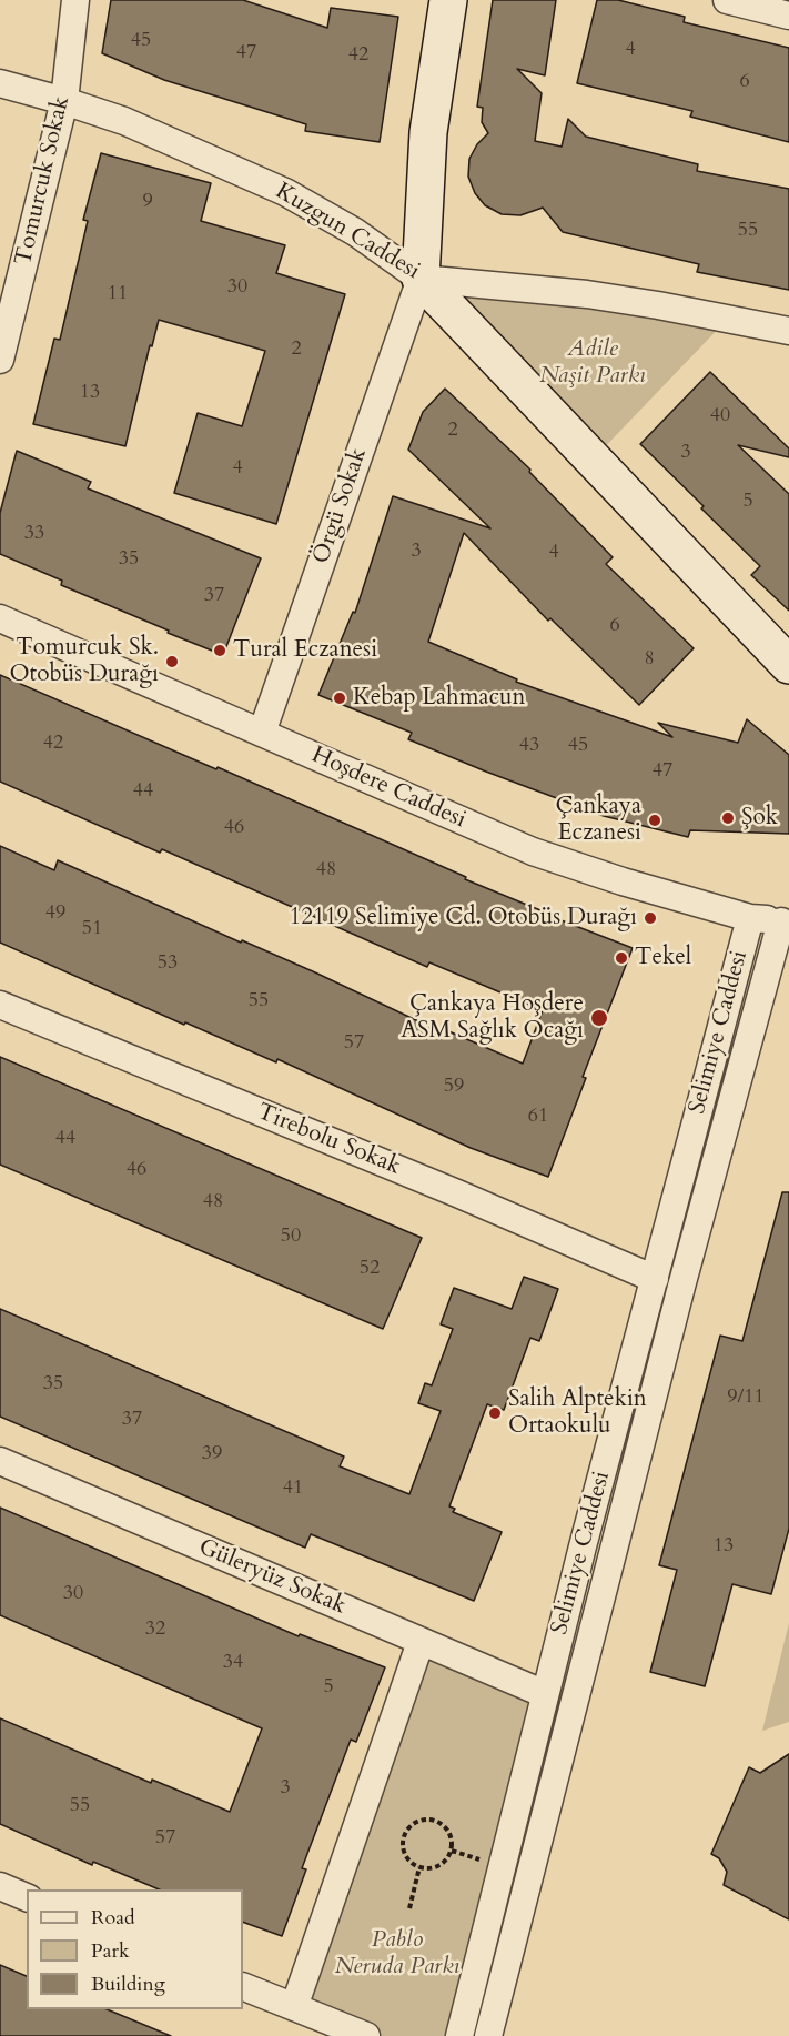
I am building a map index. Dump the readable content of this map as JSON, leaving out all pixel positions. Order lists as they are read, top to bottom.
{
  "streets": {
    "street": [
      "Tomurcuk Sokak",
      "Kuzgun Caddesi",
      "Örgü Sokak",
      "Hoşdere Caddesi",
      "Selimiye Caddesi",
      "Tirebolu Sokak",
      "Güleryüz Sokak"
    ]
  },
  "crossings": [
    ["Tomurcuk Sokak", "Kuzgun Caddesi"],
    ["Kuzgun Caddesi", "Örgü Sokak"],
    ["Örgü Sokak", "Hoşdere Caddesi"],
    ["Hoşdere Caddesi", "Selimiye Caddesi"],
    ["Selimiye Caddesi", "Tirebolu Sokak"],
    ["Selimiye Caddesi", "Güleryüz Sokak"]
  ],
  "parks": ["Adile Naşit Parkı", "Pablo Neruda Parkı"],
  "places": [
    "Tural Eczanesi",
    "Tomurcuk Sk. Otobüs Durağı",
    "Kebap Lahmacun",
    "Şok",
    "Çankaya Eczanesi",
    "12119 Selimiye Cd. Otobüs Durağı",
    "Tekel",
    "Çankaya Hoşdere ASM Sağlık Ocağı",
    "Salih Alptekin Ortaokulu"
  ],
  "house_numbers": [
    "45",
    "4",
    "47",
    "42",
    "6",
    "9",
    "55",
    "30",
    "11",
    "2",
    "13",
    "40",
    "2",
    "3",
    "4",
    "5",
    "33",
    "3",
    "4",
    "35",
    "37",
    "6",
    "8",
    "42",
    "43",
    "45",
    "47",
    "44",
    "46",
    "48",
    "49",
    "51",
    "53",
    "55",
    "57",
    "59",
    "61",
    "44",
    "46",
    "48",
    "50",
    "52",
    "35",
    "9/11",
    "37",
    "39",
    "41",
    "13",
    "30",
    "32",
    "34",
    "5",
    "3",
    "55",
    "57"
  ],
  "legend": ["Road", "Park", "Building"]
}
